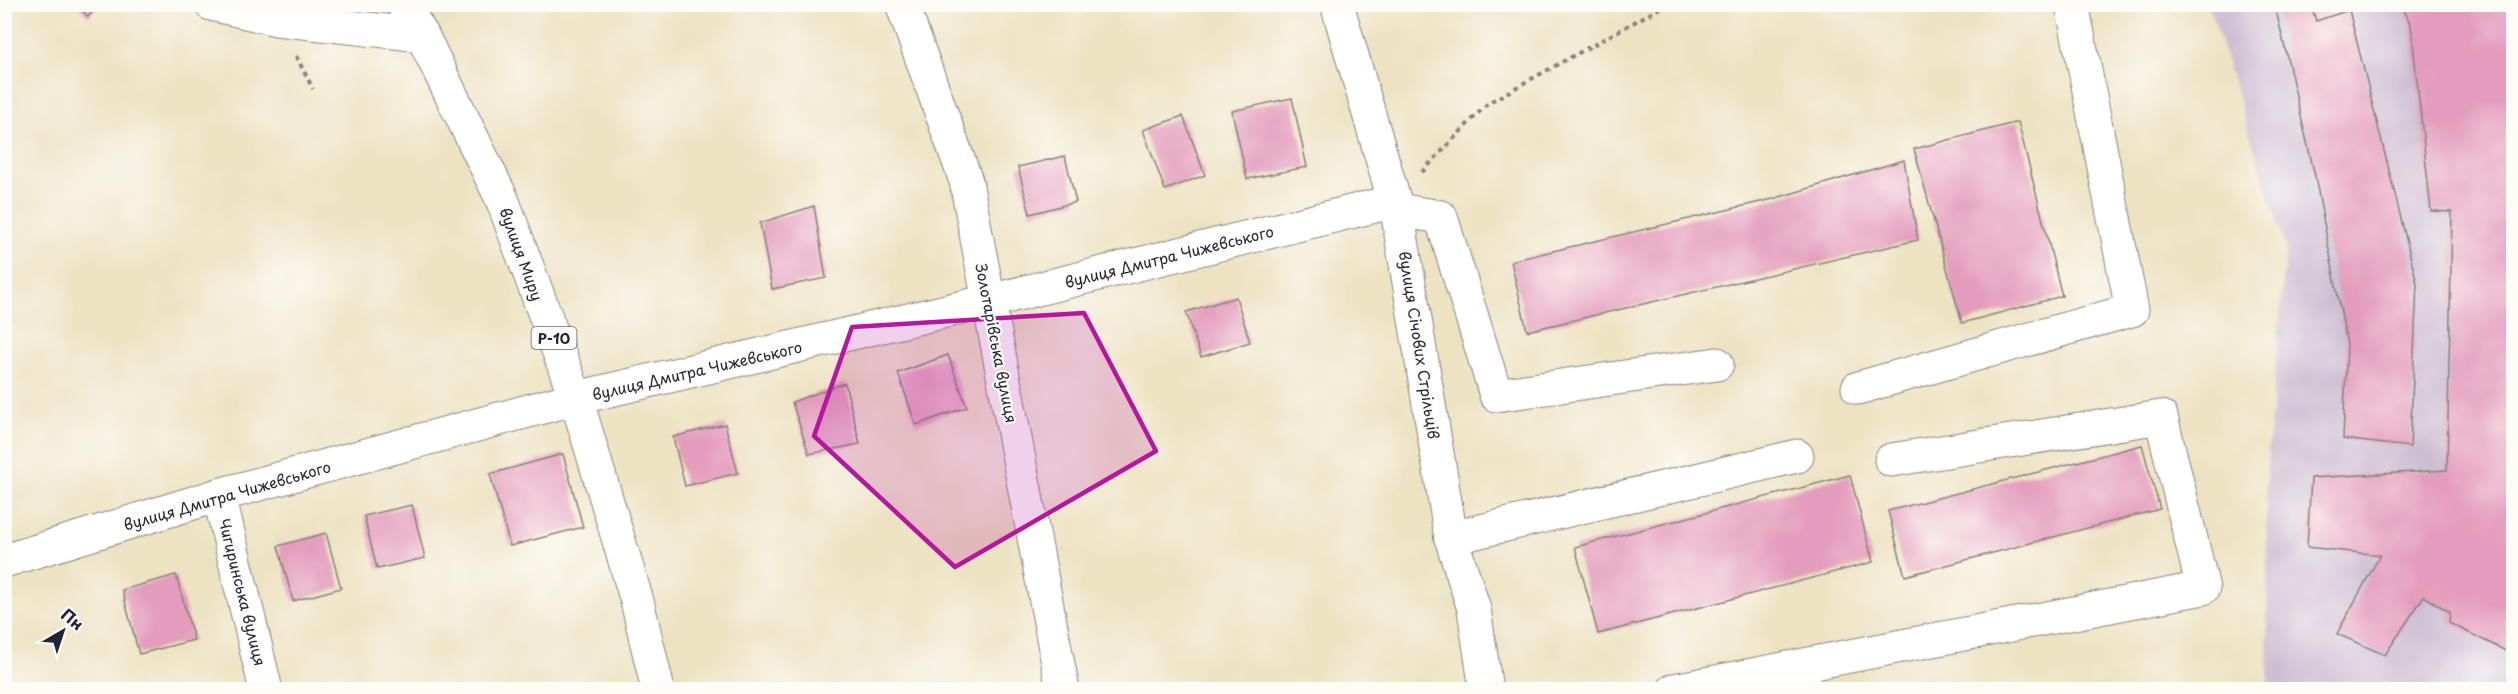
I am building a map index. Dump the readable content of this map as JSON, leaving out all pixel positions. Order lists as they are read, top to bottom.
{
  "streets": {
    "street": [
      "вулиця Миру",
      "вулиця Дмитра Чижевського",
      "Р-10",
      "Золотарівська вулиця",
      "вулиця Січових Стрільців",
      "Чигиринська вулиця"
    ]
  },
  "crossings": [
    ["вулиця Миру", "вулиця Дмитра Чижевського"],
    ["вулиця Дмитра Чижевського", "Золотарівська вулиця"],
    ["вулиця Дмитра Чижевського", "вулиця Січових Стрільців"],
    ["вулиця Дмитра Чижевського", "Чигиринська вулиця"]
  ],
  "north": "top right"
}
